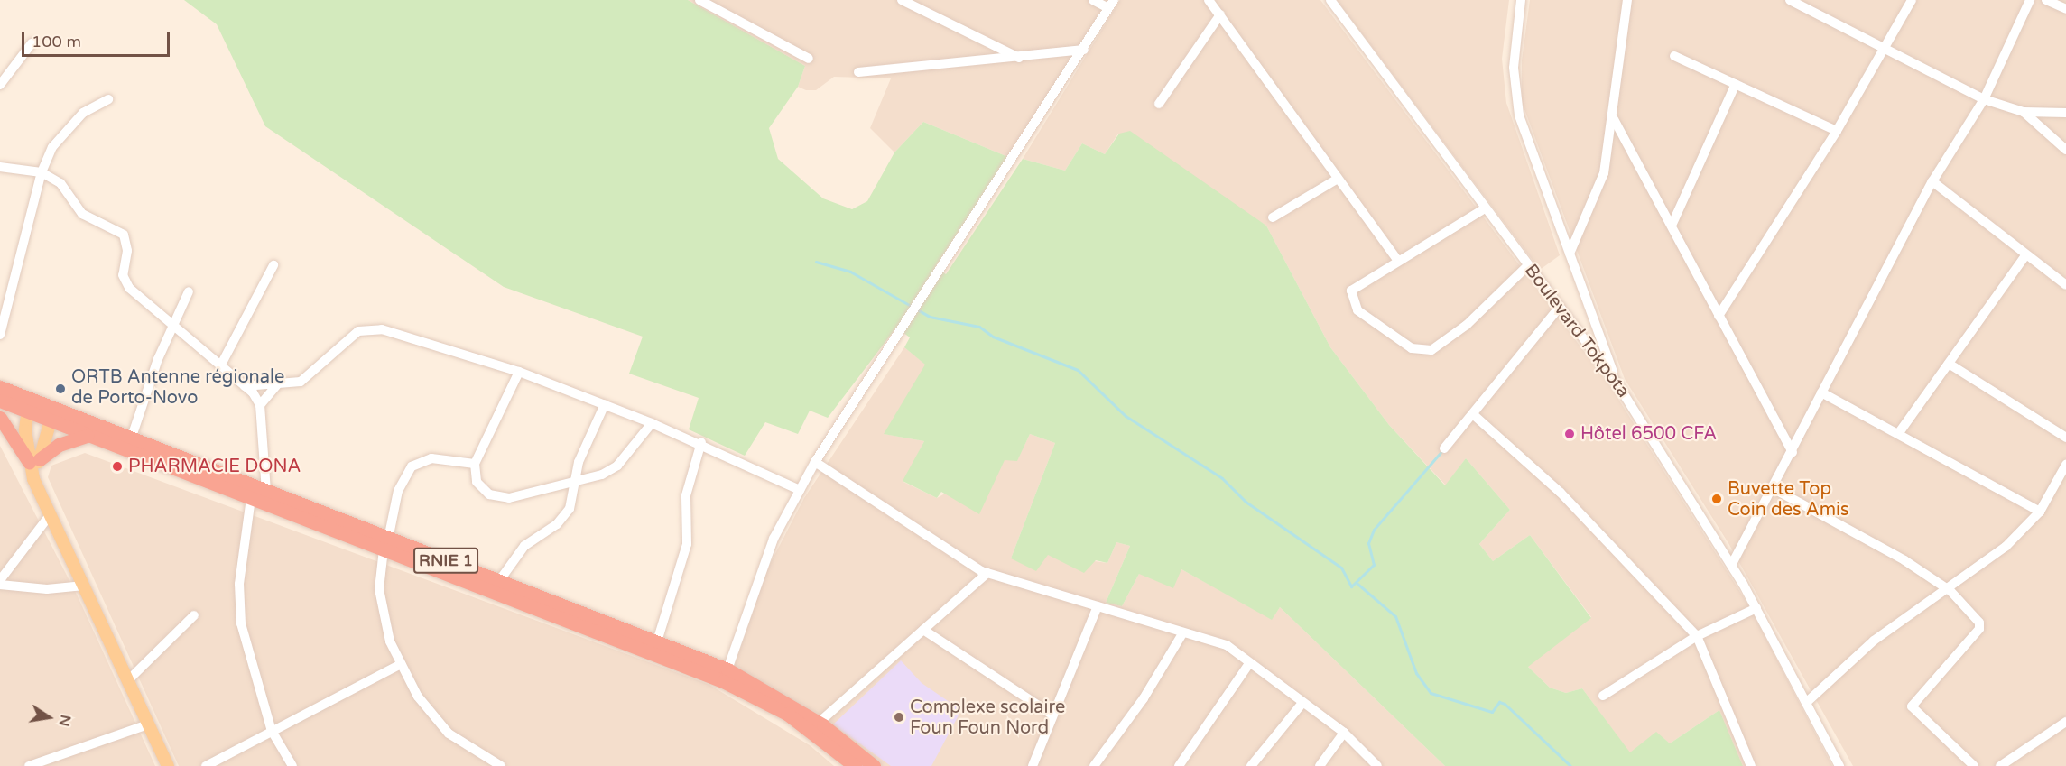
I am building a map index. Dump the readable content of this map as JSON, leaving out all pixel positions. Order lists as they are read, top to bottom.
{
  "streets": {
    "highway": ["RNIE 1"],
    "street": ["Boulevard Tokpota"]
  },
  "places": [
    "ORTB Antenne régionale de Porto-Novo",
    "Hôtel 6500 CFA",
    "PHARMACIE DONA",
    "Buvette Top Coin des Amis",
    "Complexe scolaire Foun Foun Nord"
  ],
  "scale_bar": "100 m",
  "north": "right"
}
